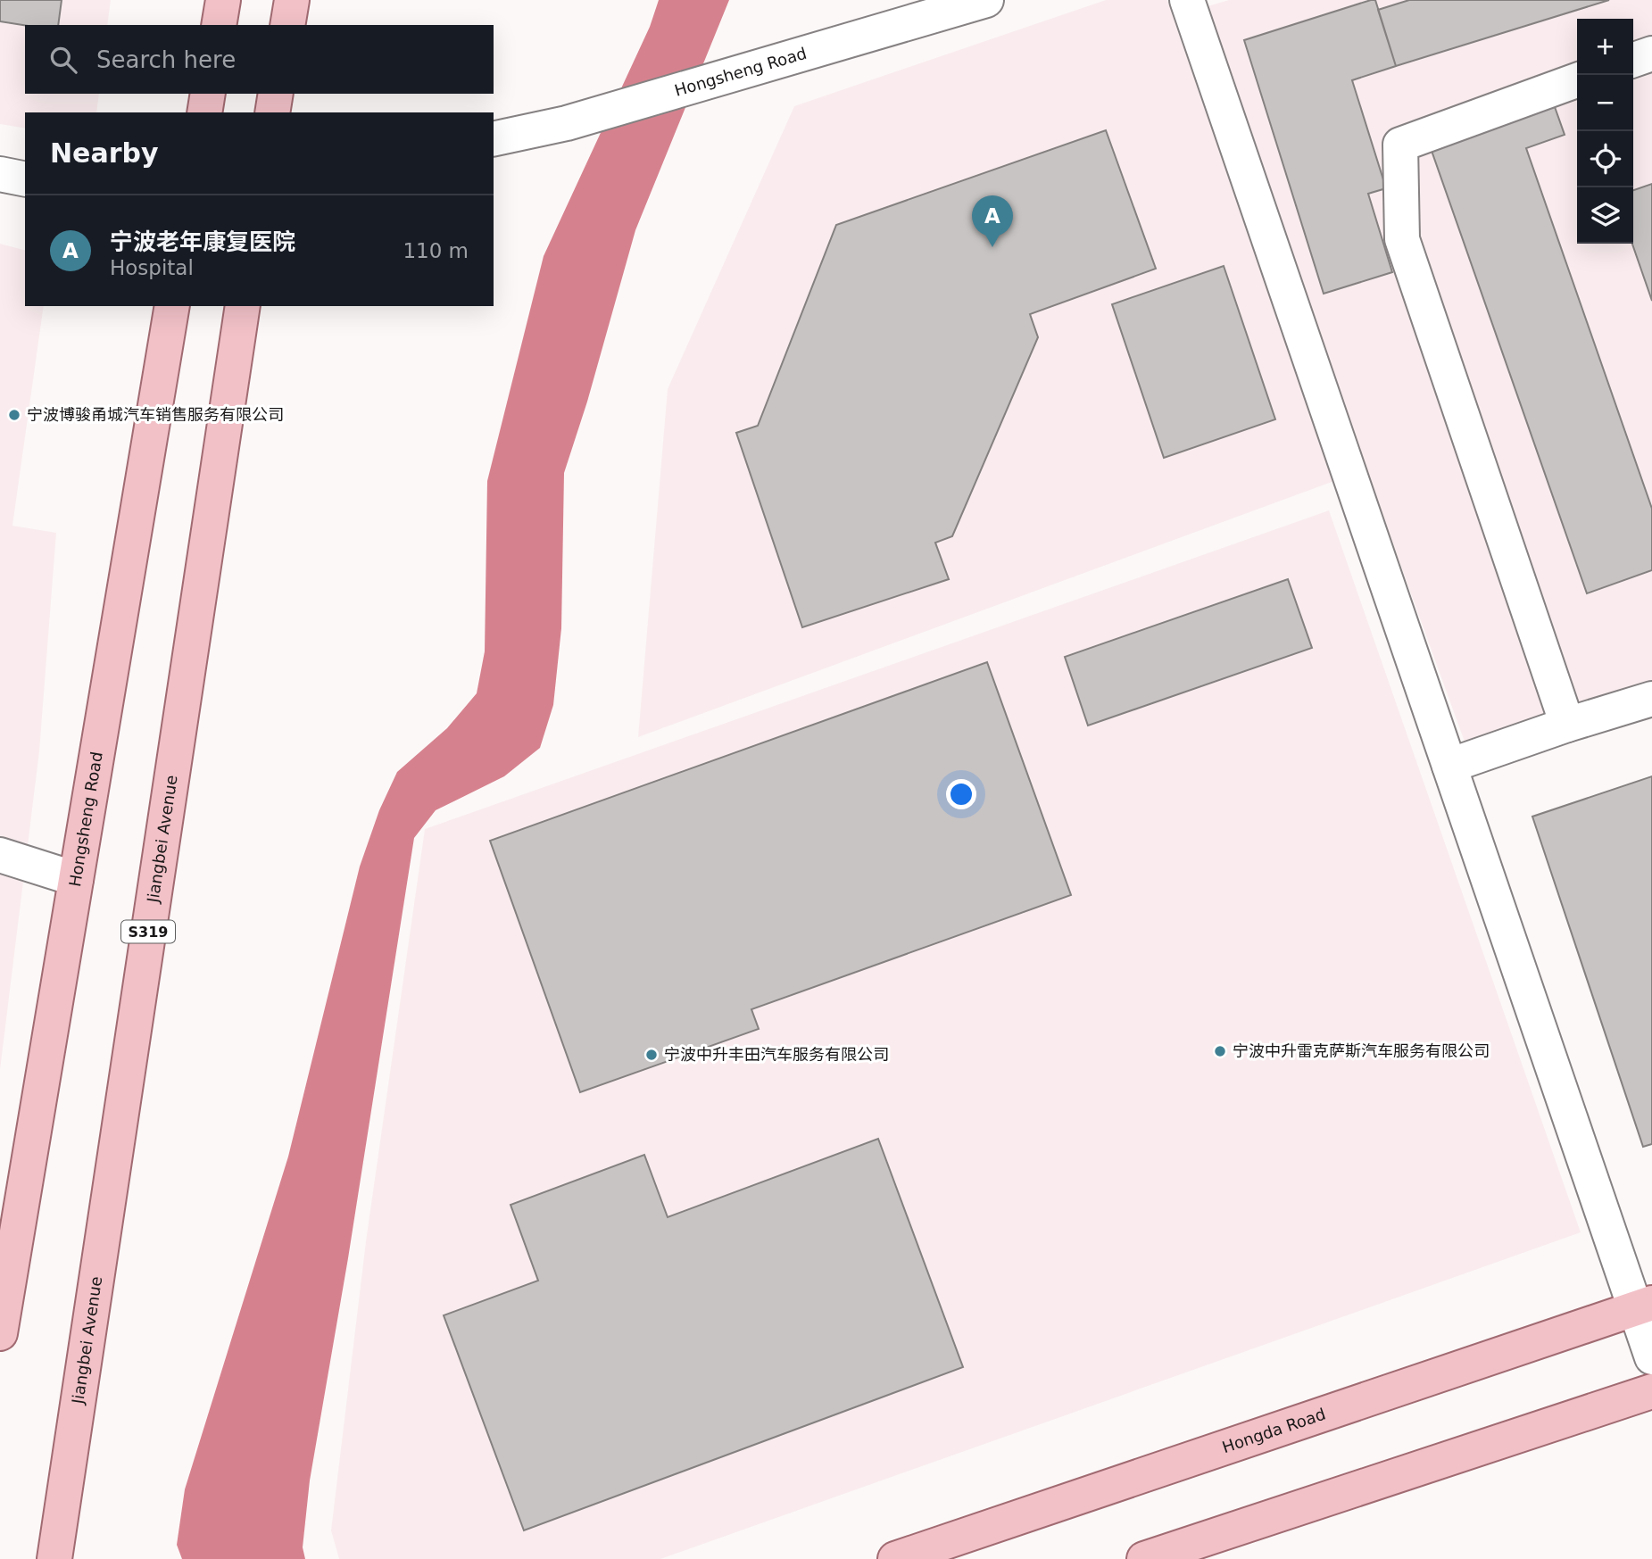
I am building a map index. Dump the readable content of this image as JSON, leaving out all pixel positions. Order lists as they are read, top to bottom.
{
  "streets": {
    "main road": [
      "Hongsheng Road",
      "Jiangbei Avenue",
      "S319",
      "Hongda Road"
    ]
  },
  "places": ["宁波博骏甬城汽车销售服务有限公司", "宁波中升雷克萨斯汽车服务有限公司", "宁波中升丰田汽车服务有限公司"],
  "page": {
    "map_buttons": ["+", "−"],
    "search": "Search here",
    "heading": "Nearby",
    "list": [
      {
        "mark": "A",
        "name": "宁波老年康复医院",
        "note": "Hospital",
        "value": "110 m"
      }
    ],
    "pins": "A"
  }
}
